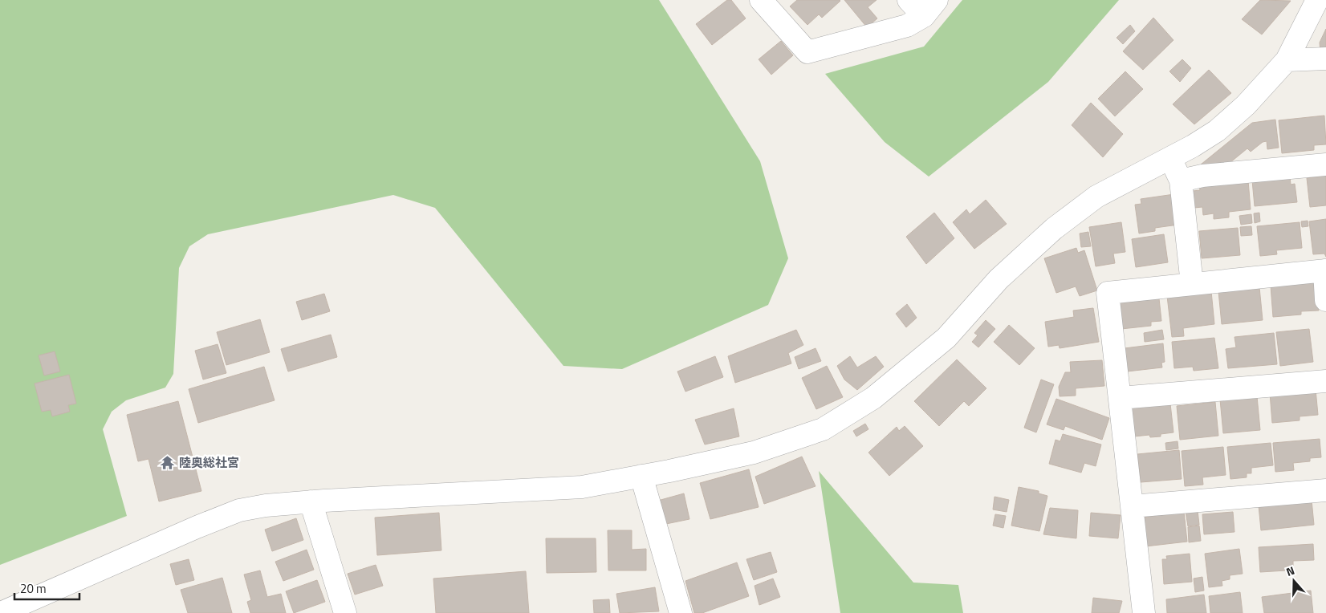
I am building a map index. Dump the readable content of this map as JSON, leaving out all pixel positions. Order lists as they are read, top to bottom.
{
  "places": {
    "temple": ["陸奥総社宮"]
  },
  "scale_bar": "20 m",
  "north": "top"
}
